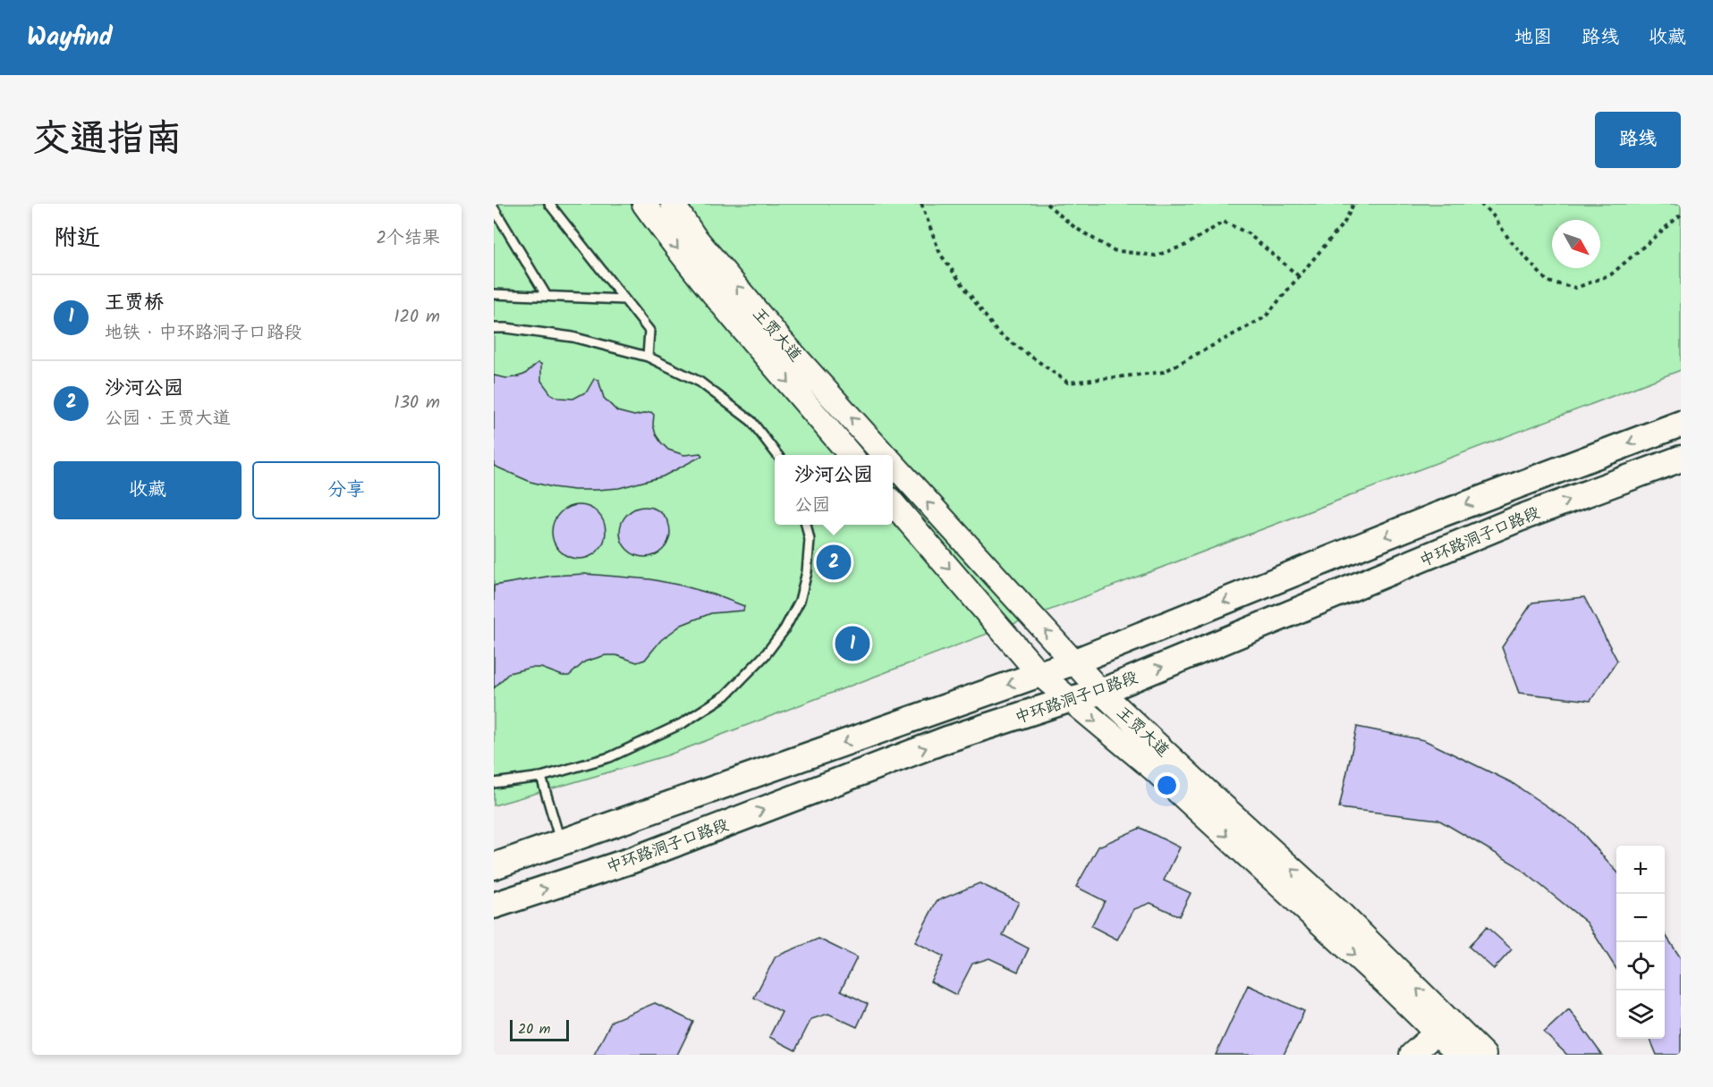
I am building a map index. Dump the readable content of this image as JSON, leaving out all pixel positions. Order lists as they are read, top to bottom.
{
  "streets": {
    "main road": ["王贾大道", "中环路洞子口路段"]
  },
  "crossings": [
    ["王贾大道", "中环路洞子口路段"]
  ],
  "scale_bar": "20 m",
  "north": "bottom right",
  "page": {
    "header": "Wayfind",
    "nav": ["地图", "路线", "收藏"],
    "title": "交通指南",
    "buttons": [
      "路线",
      ["收藏", "分享"]
    ],
    "heading": ["附近", "2个结果"],
    "list": [
      {
        "mark": "1",
        "name": "王贾桥",
        "note": "地铁 · 中环路洞子口路段",
        "value": "120 m"
      },
      {
        "mark": "2",
        "name": "沙河公园",
        "note": "公园 · 王贾大道",
        "value": "130 m"
      }
    ],
    "popup": ["沙河公园", "公园"],
    "pins": ["2", "1"],
    "map_buttons": ["+", "−"],
    "scale": "20 m"
  }
}
